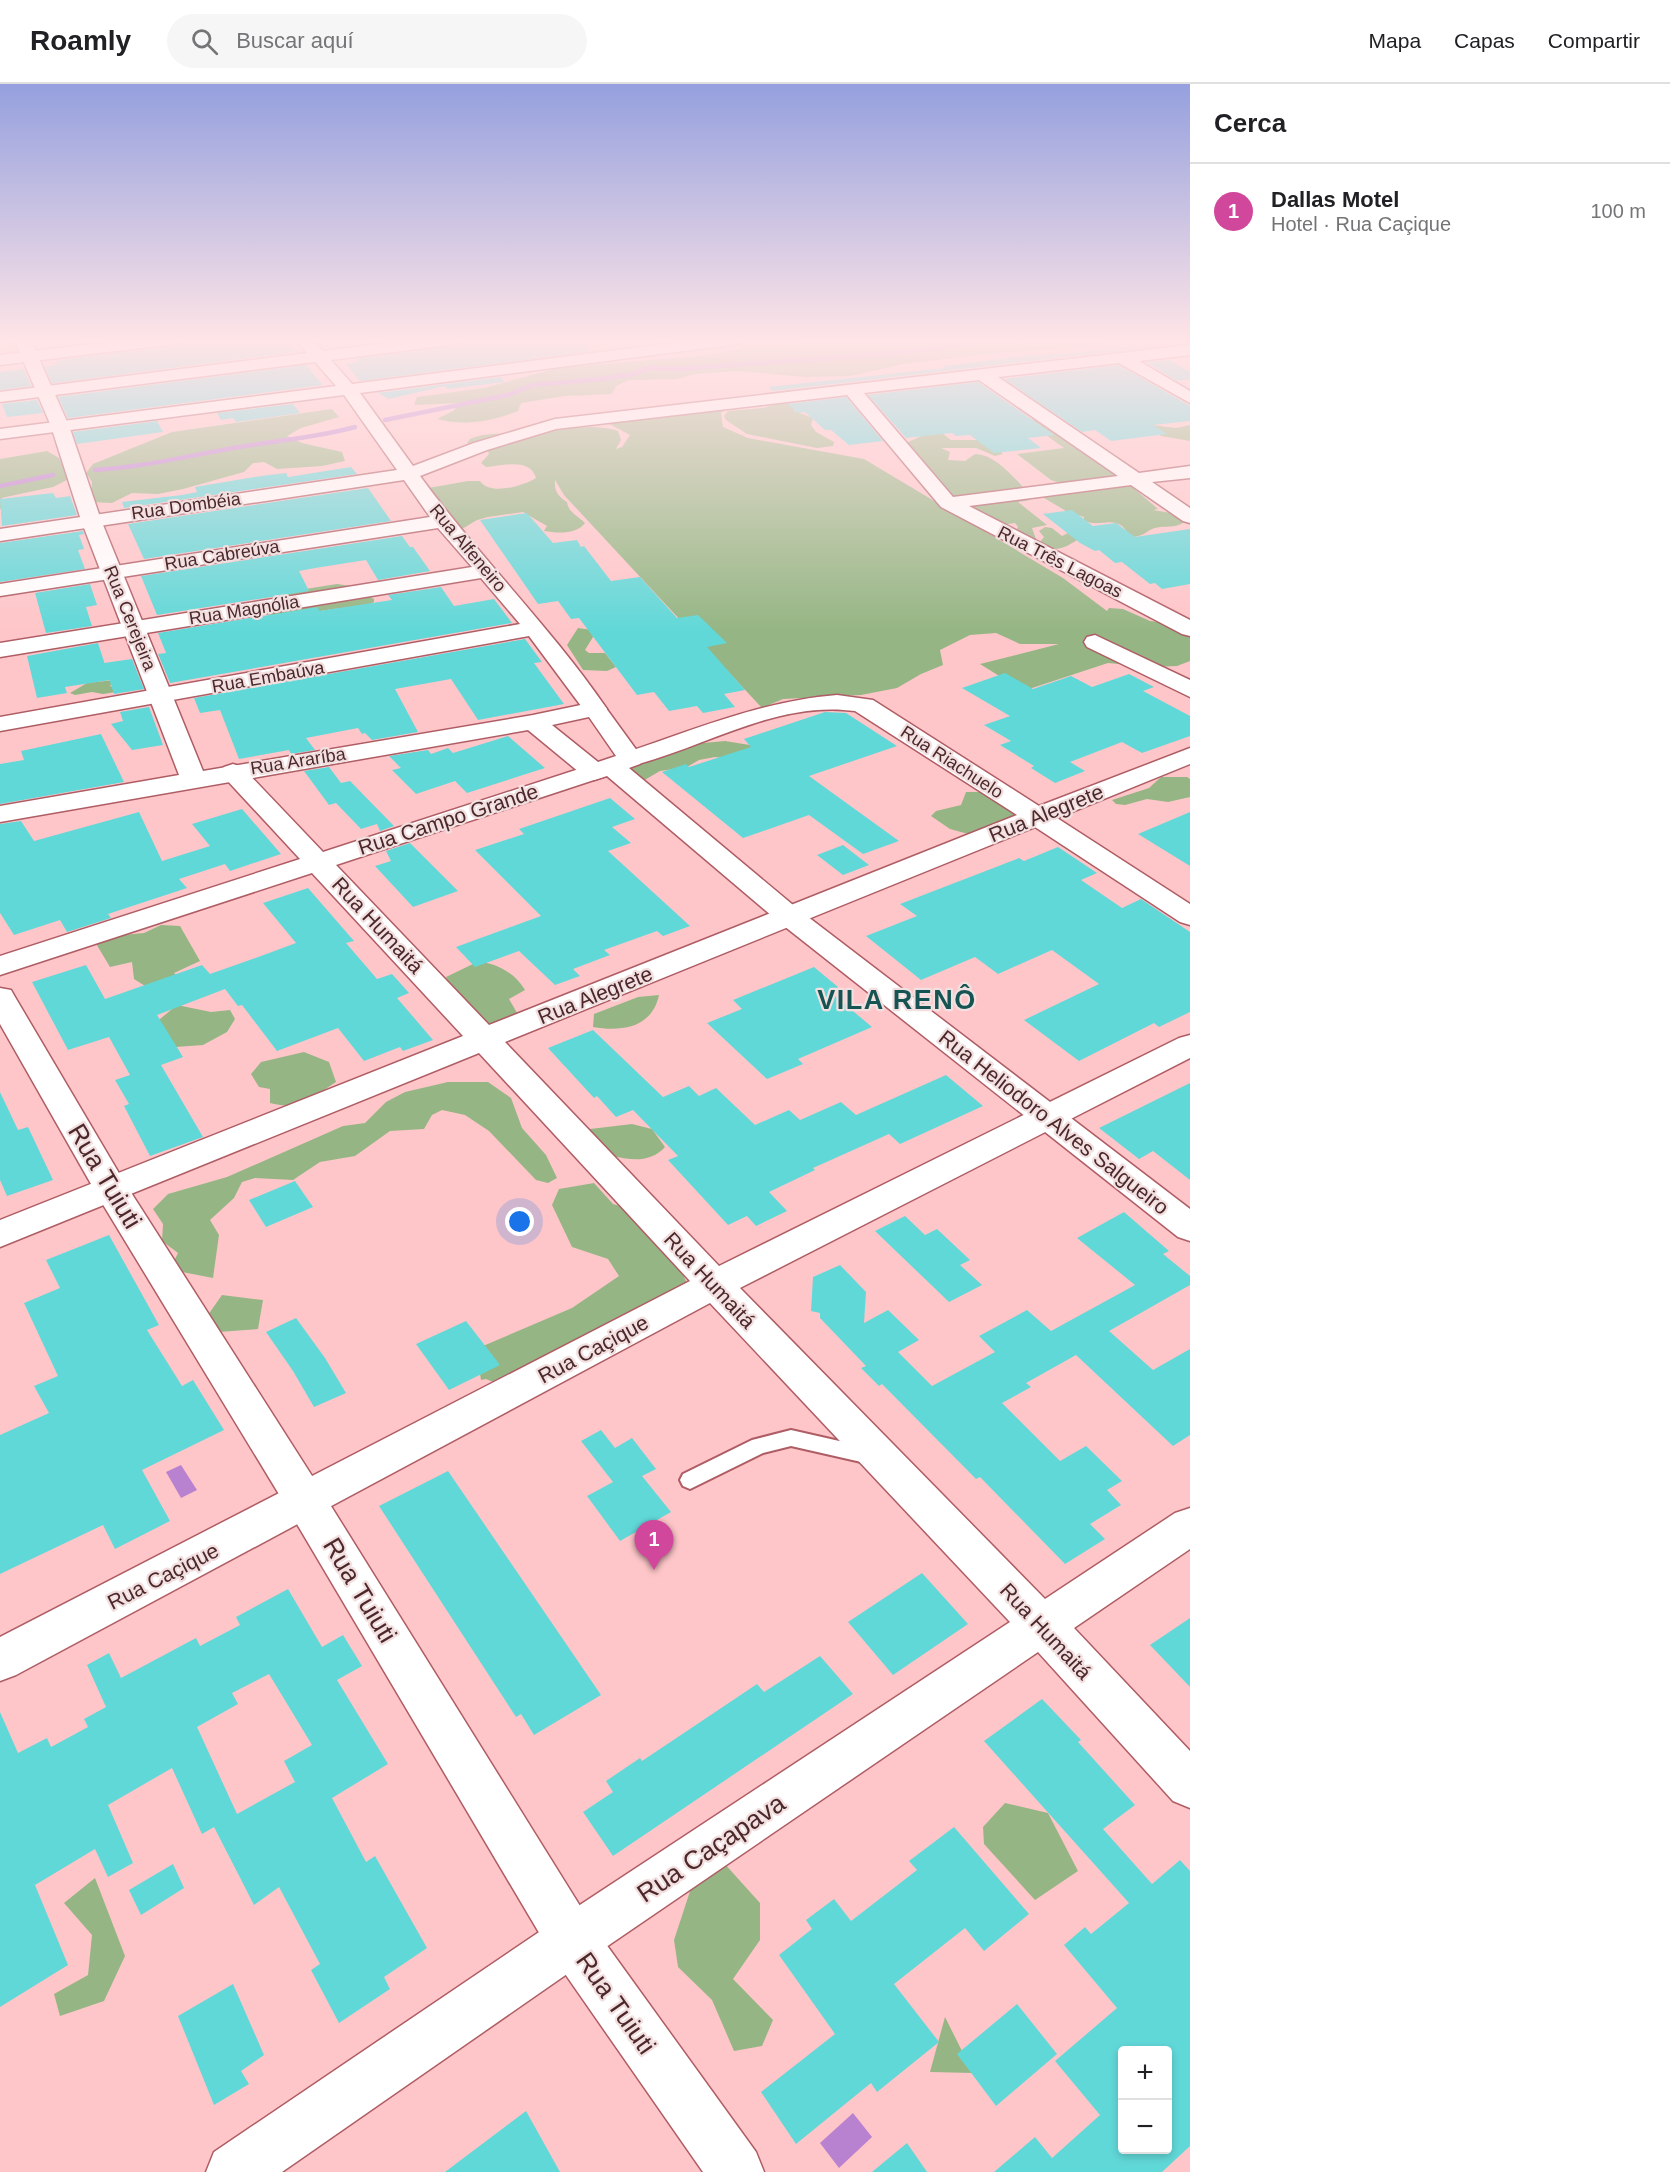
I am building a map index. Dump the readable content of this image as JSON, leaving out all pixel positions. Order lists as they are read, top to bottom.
{
  "streets": {
    "street": [
      "Rua Dombéia",
      "Rua Alfeneiro",
      "Rua Cabreúva",
      "Rua Três Lagoas",
      "Rua Magnólia",
      "Rua Cerejeira",
      "Rua Embaúva",
      "Rua Araríba",
      "Rua Riachuelo",
      "Rua Alegrete",
      "Rua Campo Grande",
      "Rua Humaitá",
      "Rua Heliodoro Alves Salgueiro",
      "Rua Tuiuti",
      "Rua Caçique",
      "Rua Caçapava"
    ]
  },
  "crossings": [
    ["Rua Dombéia", "Rua Alfeneiro"],
    ["Rua Dombéia", "Rua Cerejeira"],
    ["Rua Alfeneiro", "Rua Cabreúva"],
    ["Rua Alfeneiro", "Rua Magnólia"],
    ["Rua Alfeneiro", "Rua Embaúva"],
    ["Rua Alfeneiro", "Rua Araríba"],
    ["Rua Alfeneiro", "Rua Campo Grande"],
    ["Rua Alfeneiro", "Rua Heliodoro Alves Salgueiro"],
    ["Rua Cabreúva", "Rua Cerejeira"],
    ["Rua Magnólia", "Rua Cerejeira"],
    ["Rua Cerejeira", "Rua Embaúva"],
    ["Rua Cerejeira", "Rua Araríba"],
    ["Rua Araríba", "Rua Humaitá"],
    ["Rua Araríba", "Rua Heliodoro Alves Salgueiro"],
    ["Rua Riachuelo", "Rua Alegrete"],
    ["Rua Riachuelo", "Rua Campo Grande"],
    ["Rua Alegrete", "Rua Humaitá"],
    ["Rua Alegrete", "Rua Heliodoro Alves Salgueiro"],
    ["Rua Alegrete", "Rua Tuiuti"],
    ["Rua Campo Grande", "Rua Humaitá"],
    ["Rua Campo Grande", "Rua Heliodoro Alves Salgueiro"],
    ["Rua Humaitá", "Rua Caçique"],
    ["Rua Humaitá", "Rua Caçapava"],
    ["Rua Heliodoro Alves Salgueiro", "Rua Caçique"],
    ["Rua Tuiuti", "Rua Caçique"],
    ["Rua Tuiuti", "Rua Caçapava"]
  ],
  "districts": ["VILA RENÔ"],
  "page": {
    "header": "Roamly",
    "search": "Buscar aquí",
    "nav": ["Mapa", "Capas", "Compartir"],
    "heading": "Cerca",
    "list": [
      {
        "mark": "1",
        "name": "Dallas Motel",
        "note": "Hotel · Rua Caçique",
        "value": "100 m"
      }
    ],
    "pins": "1",
    "map_buttons": ["+", "−"]
  }
}
